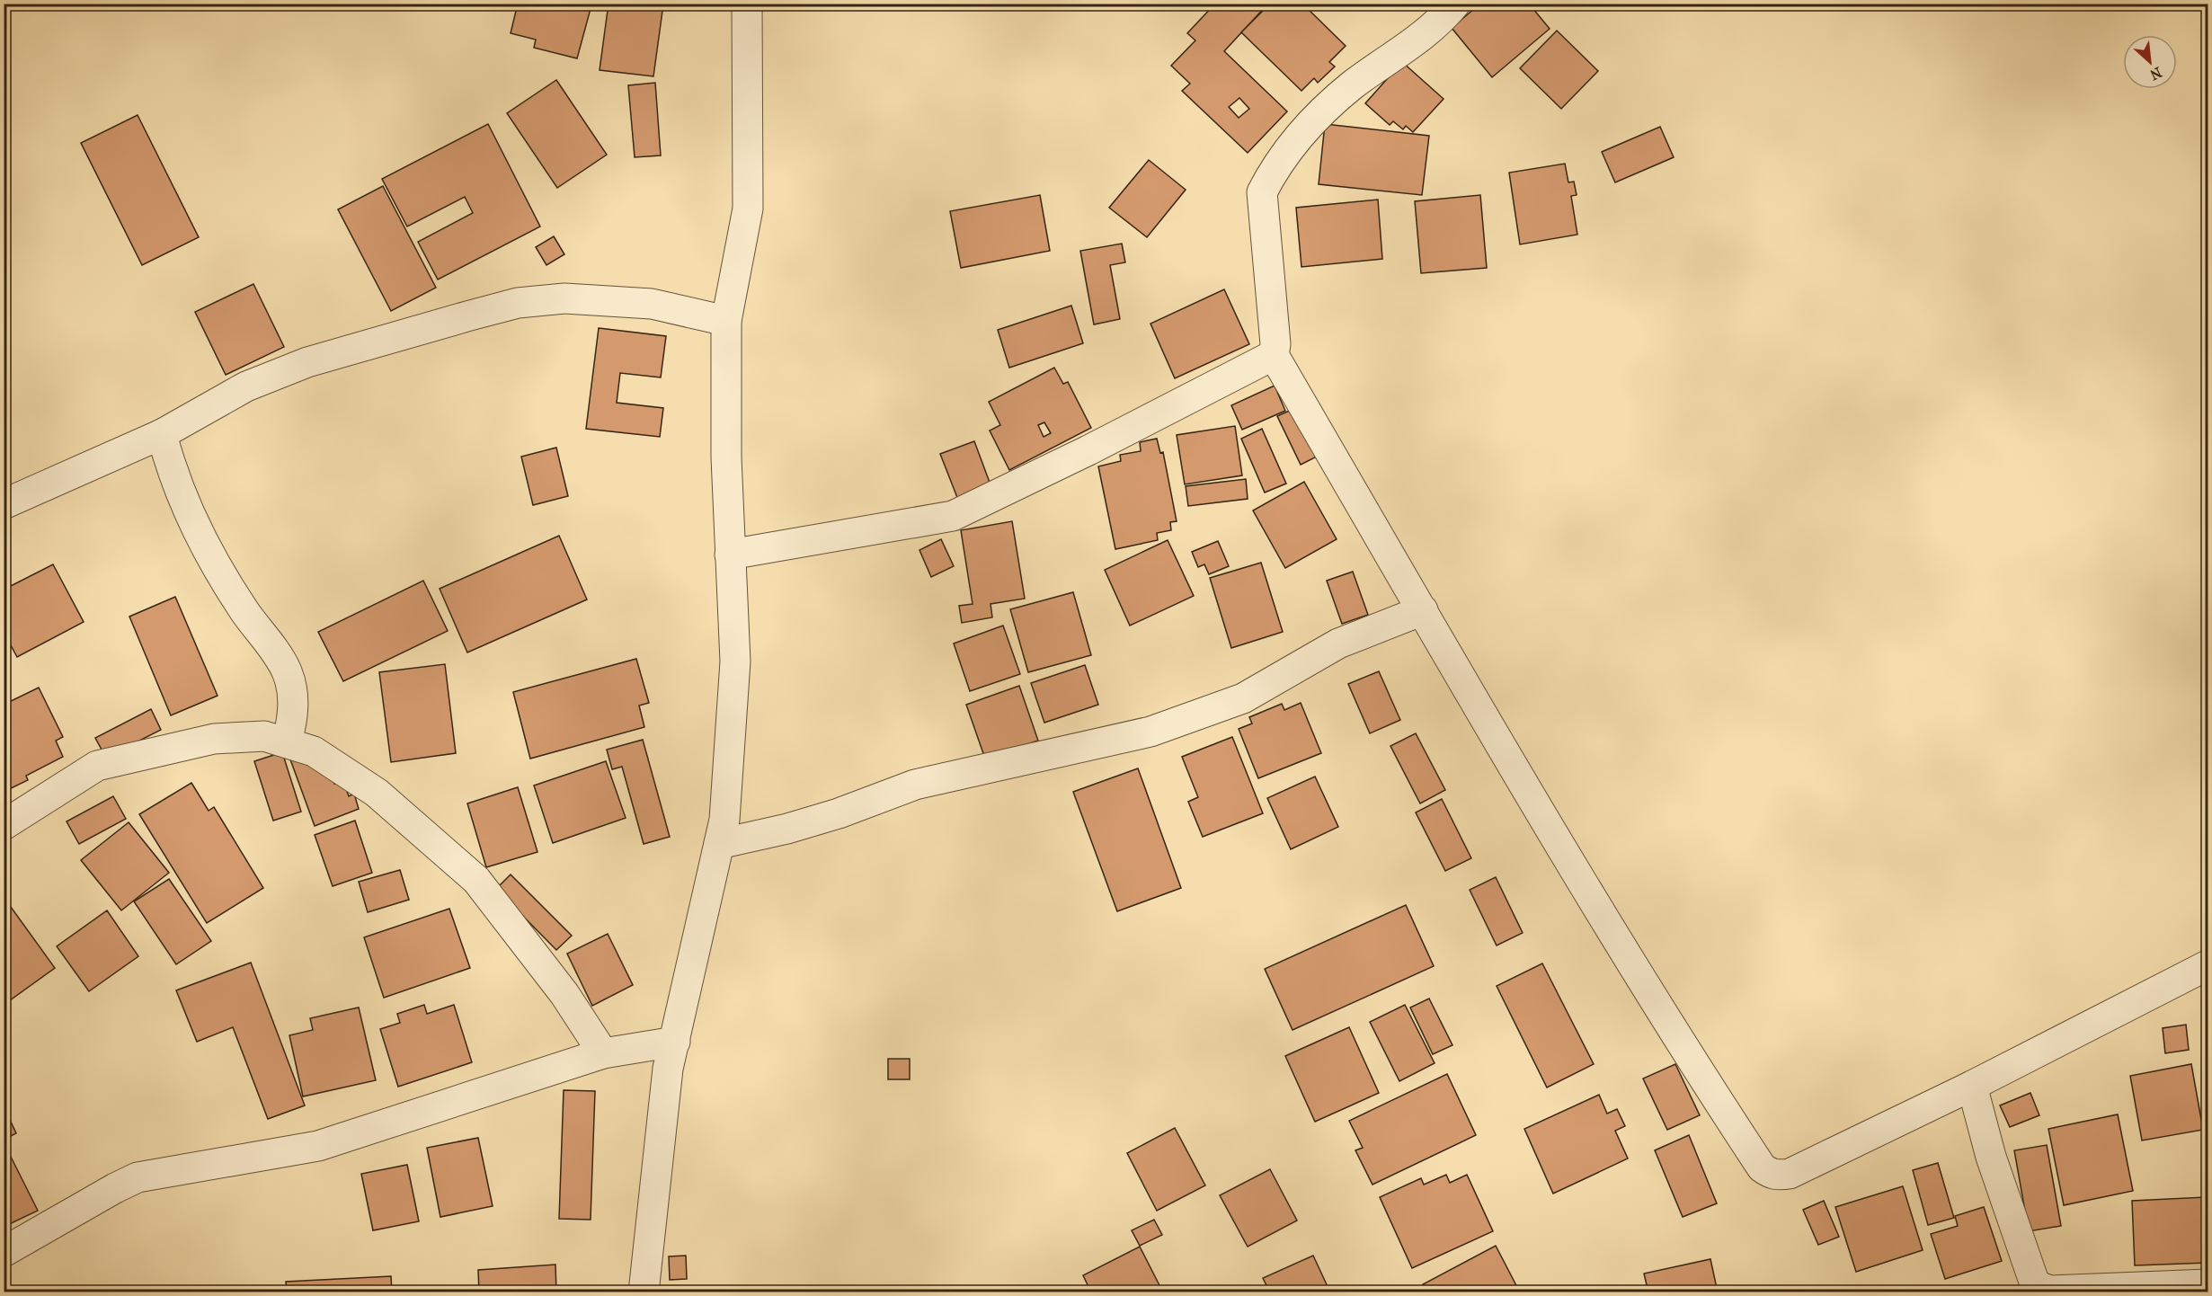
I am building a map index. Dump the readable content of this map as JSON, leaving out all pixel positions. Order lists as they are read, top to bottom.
{
  "north": "bottom right"
}
